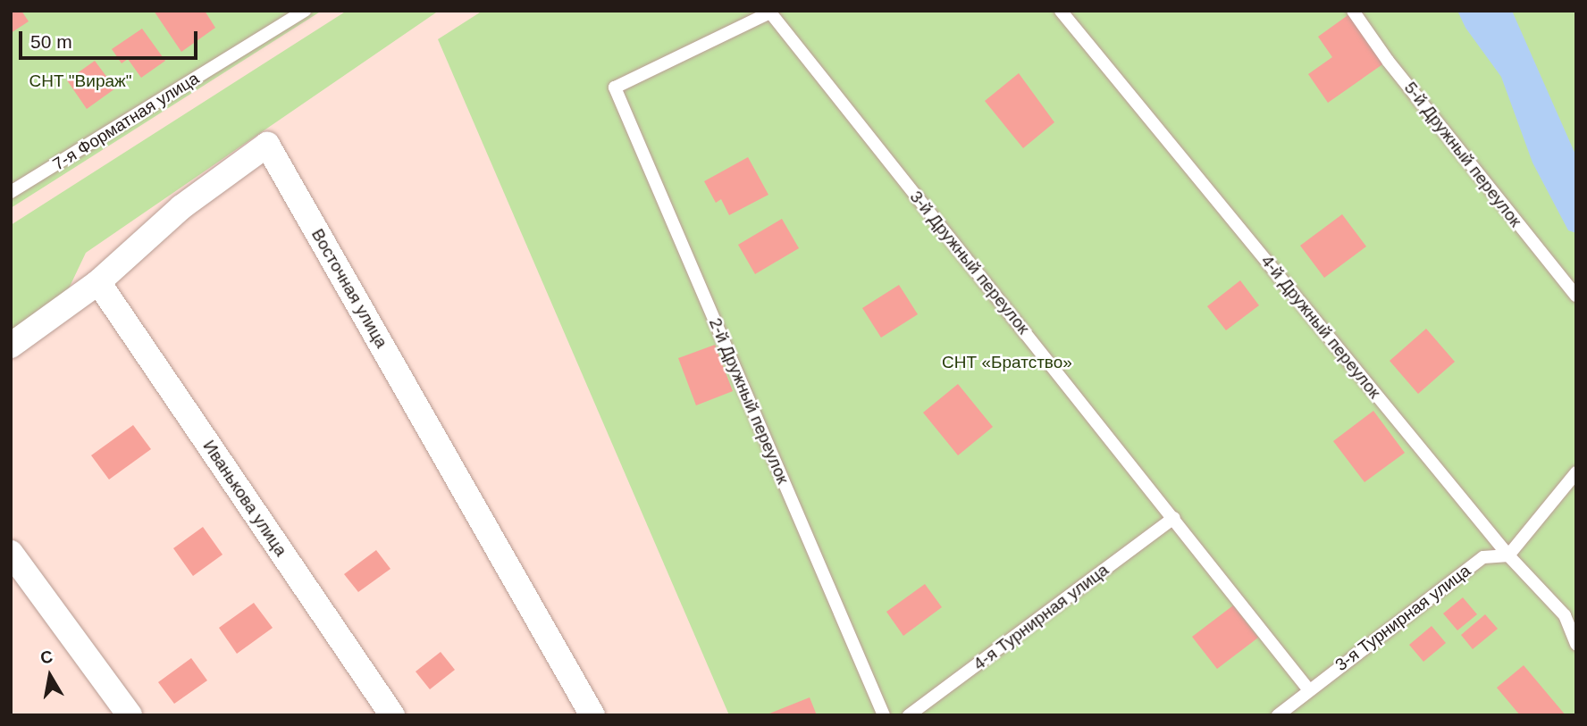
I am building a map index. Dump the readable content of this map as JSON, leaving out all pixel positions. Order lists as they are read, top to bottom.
{
  "streets": {
    "street": ["Восточная улица", "Иванькова улица"],
    "lane": [
      "7-я Форматная улица",
      "5-й Дружный переулок",
      "3-й Дружный переулок",
      "4-й Дружный переулок",
      "2-й Дружный переулок",
      "4-я Турнирная улица",
      "3-я Турнирная улица"
    ]
  },
  "crossings": [
    ["3-й Дружный переулок", "2-й Дружный переулок"],
    ["3-й Дружный переулок", "4-я Турнирная улица"],
    ["3-й Дружный переулок", "3-я Турнирная улица"],
    ["Восточная улица", "Иванькова улица"],
    ["4-й Дружный переулок", "3-я Турнирная улица"]
  ],
  "parks": ["СНТ \"Вираж\"", "СНТ «Братство»"],
  "scale_bar": "50 m",
  "north": "top"
}
